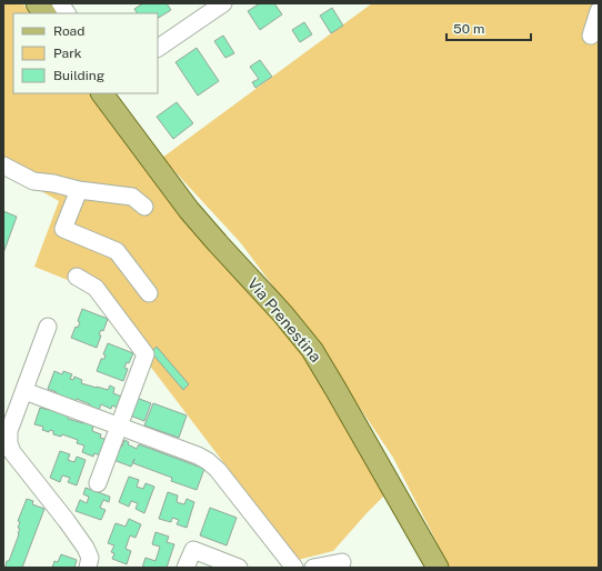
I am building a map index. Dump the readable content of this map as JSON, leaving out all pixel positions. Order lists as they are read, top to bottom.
{
  "streets": {
    "main road": ["Via Prenestina"]
  },
  "legend": ["Road", "Park", "Building"],
  "scale_bar": "50 m"
}
